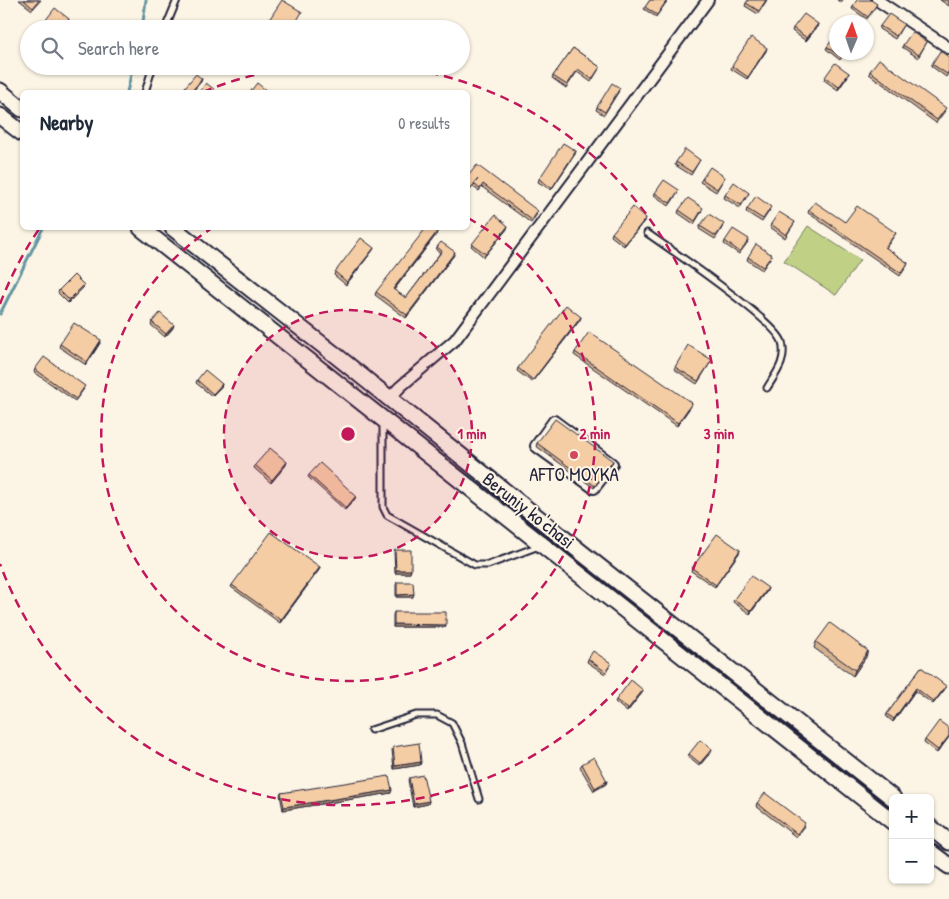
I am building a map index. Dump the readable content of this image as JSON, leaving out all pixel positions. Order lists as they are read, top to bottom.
{
  "streets": {
    "main road": ["Beruniy ko'chasi"]
  },
  "places": ["AFTO MOYKA"],
  "north": "top",
  "page": {
    "search": "Search here",
    "heading": ["Nearby", "0 results"],
    "map_buttons": ["+", "−"]
  },
  "rings": ["1 min", "2 min", "3 min"]
}
